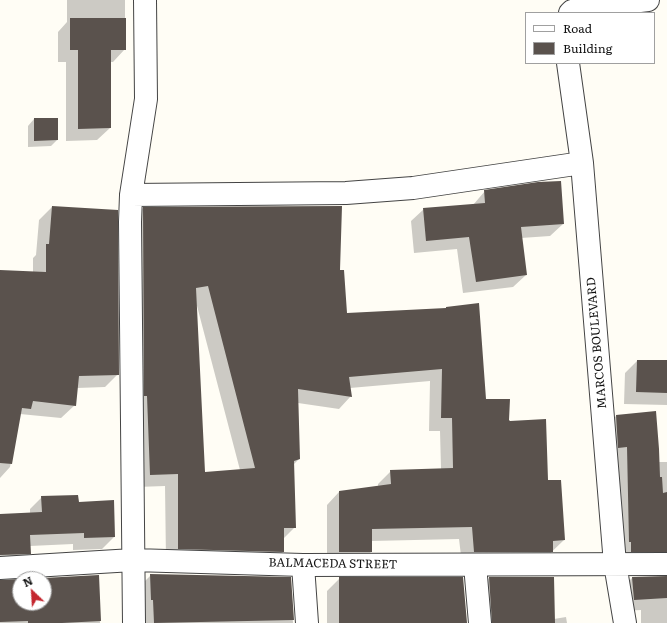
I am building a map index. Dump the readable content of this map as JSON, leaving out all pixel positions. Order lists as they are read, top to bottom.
{
  "streets": {
    "street": ["MARCOS BOULEVARD", "BALMACEDA STREET"]
  },
  "crossings": [
    ["MARCOS BOULEVARD", "BALMACEDA STREET"]
  ],
  "legend": ["Road", "Building"],
  "north": "top left"
}
